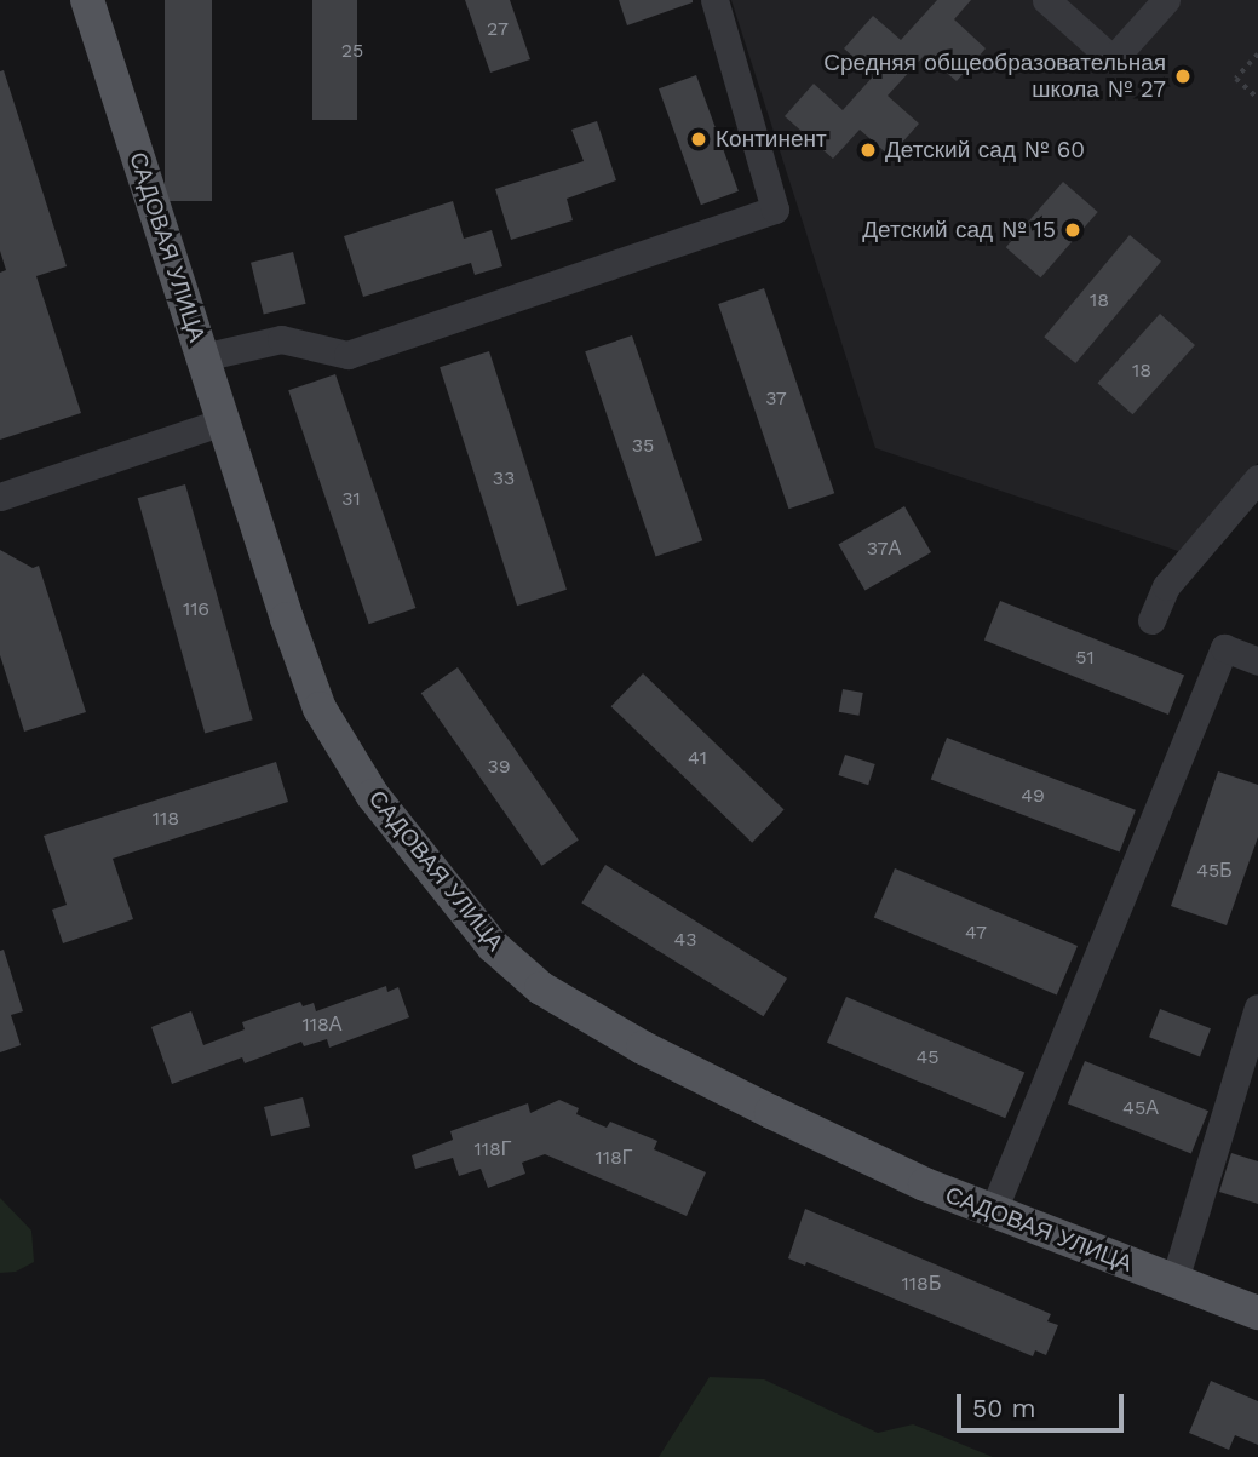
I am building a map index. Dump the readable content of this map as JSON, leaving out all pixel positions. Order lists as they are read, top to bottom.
{
  "streets": {
    "main road": ["САДОВАЯ УЛИЦА"]
  },
  "places": [
    "Средняя общеобразовательная школа № 27",
    "Континент",
    "Детский сад № 60",
    "Детский сад № 15"
  ],
  "house_numbers": [
    "27",
    "25",
    "18",
    "18",
    "37",
    "35",
    "33",
    "31",
    "37А",
    "116",
    "51",
    "41",
    "39",
    "49",
    "118",
    "45Б",
    "47",
    "43",
    "118А",
    "45",
    "45А",
    "118Г",
    "118Г",
    "118Б"
  ],
  "scale_bar": "50 m"
}
